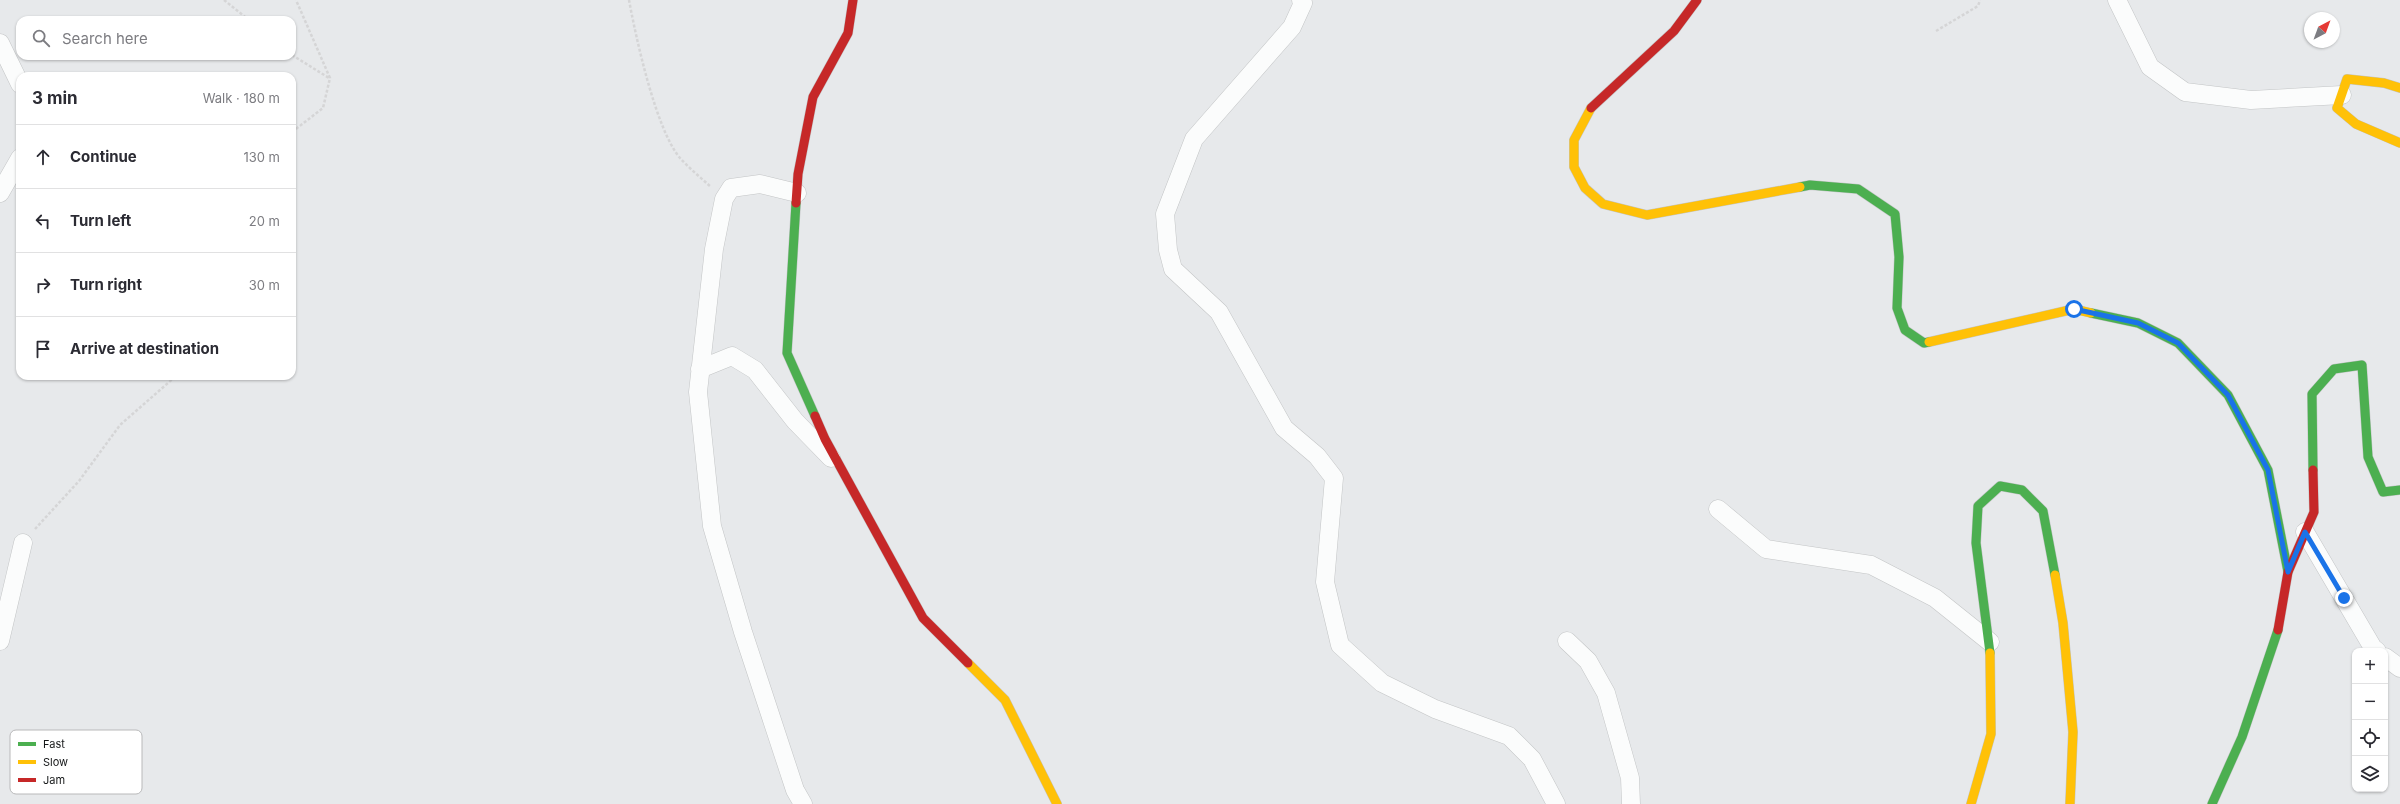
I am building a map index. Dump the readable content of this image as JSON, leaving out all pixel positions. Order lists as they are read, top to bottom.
{
  "legend": ["Fast", "Slow", "Jam"],
  "north": "top right",
  "page": {
    "search": "Search here",
    "heading": ["3 min", "Walk · 180 m"],
    "list": [
      ["Continue", "130 m"],
      ["Turn left", "20 m"],
      ["Turn right", "30 m"],
      "Arrive at destination"
    ],
    "map_buttons": ["+", "−"]
  }
}
